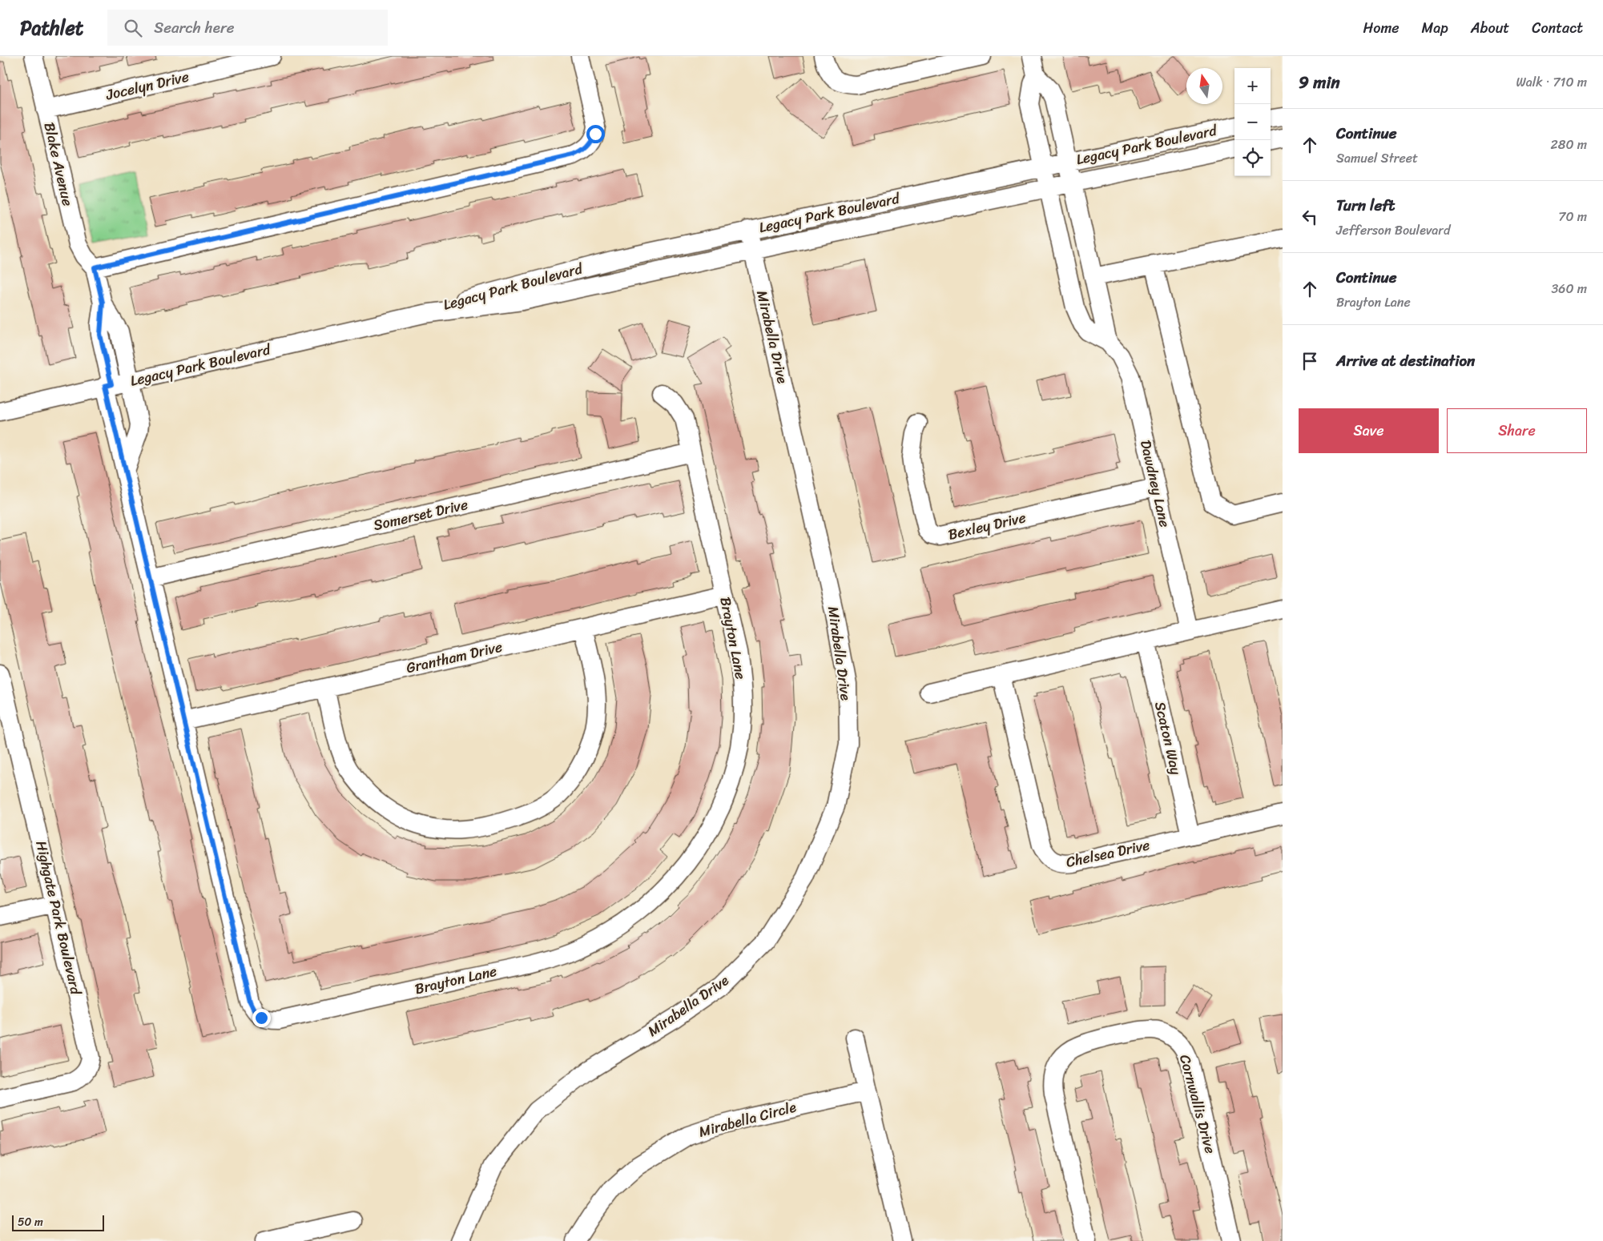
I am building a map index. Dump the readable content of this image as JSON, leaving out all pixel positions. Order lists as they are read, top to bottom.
{
  "streets": {
    "street": [
      "Jocelyn Drive",
      "Legacy Park Boulevard",
      "Blake Avenue",
      "Mirabella Drive",
      "Dawdney Lane",
      "Somerset Drive",
      "Bexley Drive",
      "Brayton Lane",
      "Grantham Drive",
      "Scaton Way",
      "Chelsea Drive",
      "Highgate Park Boulevard",
      "Cornwallis Drive",
      "Mirabella Circle"
    ]
  },
  "crossings": [
    ["Jocelyn Drive", "Blake Avenue"],
    ["Legacy Park Boulevard", "Mirabella Drive"],
    ["Legacy Park Boulevard", "Dawdney Lane"],
    ["Legacy Park Boulevard", "Brayton Lane"],
    ["Dawdney Lane", "Bexley Drive"],
    ["Somerset Drive", "Brayton Lane"],
    ["Brayton Lane", "Grantham Drive"],
    ["Scaton Way", "Chelsea Drive"]
  ],
  "scale_bar": "50 m",
  "north": "top",
  "page": {
    "header": "Pathlet",
    "search": "Search here",
    "nav": [
      "Home",
      "Map",
      "About",
      "Contact"
    ],
    "heading": ["9 min", "Walk · 710 m"],
    "map_buttons": ["+", "−"],
    "list": [
      ["Continue", "Samuel Street", "280 m"],
      ["Turn left", "Jefferson Boulevard", "70 m"],
      ["Continue", "Brayton Lane", "360 m"],
      "Arrive at destination"
    ],
    "buttons": ["Save", "Share"],
    "scale": "50 m"
  }
}
